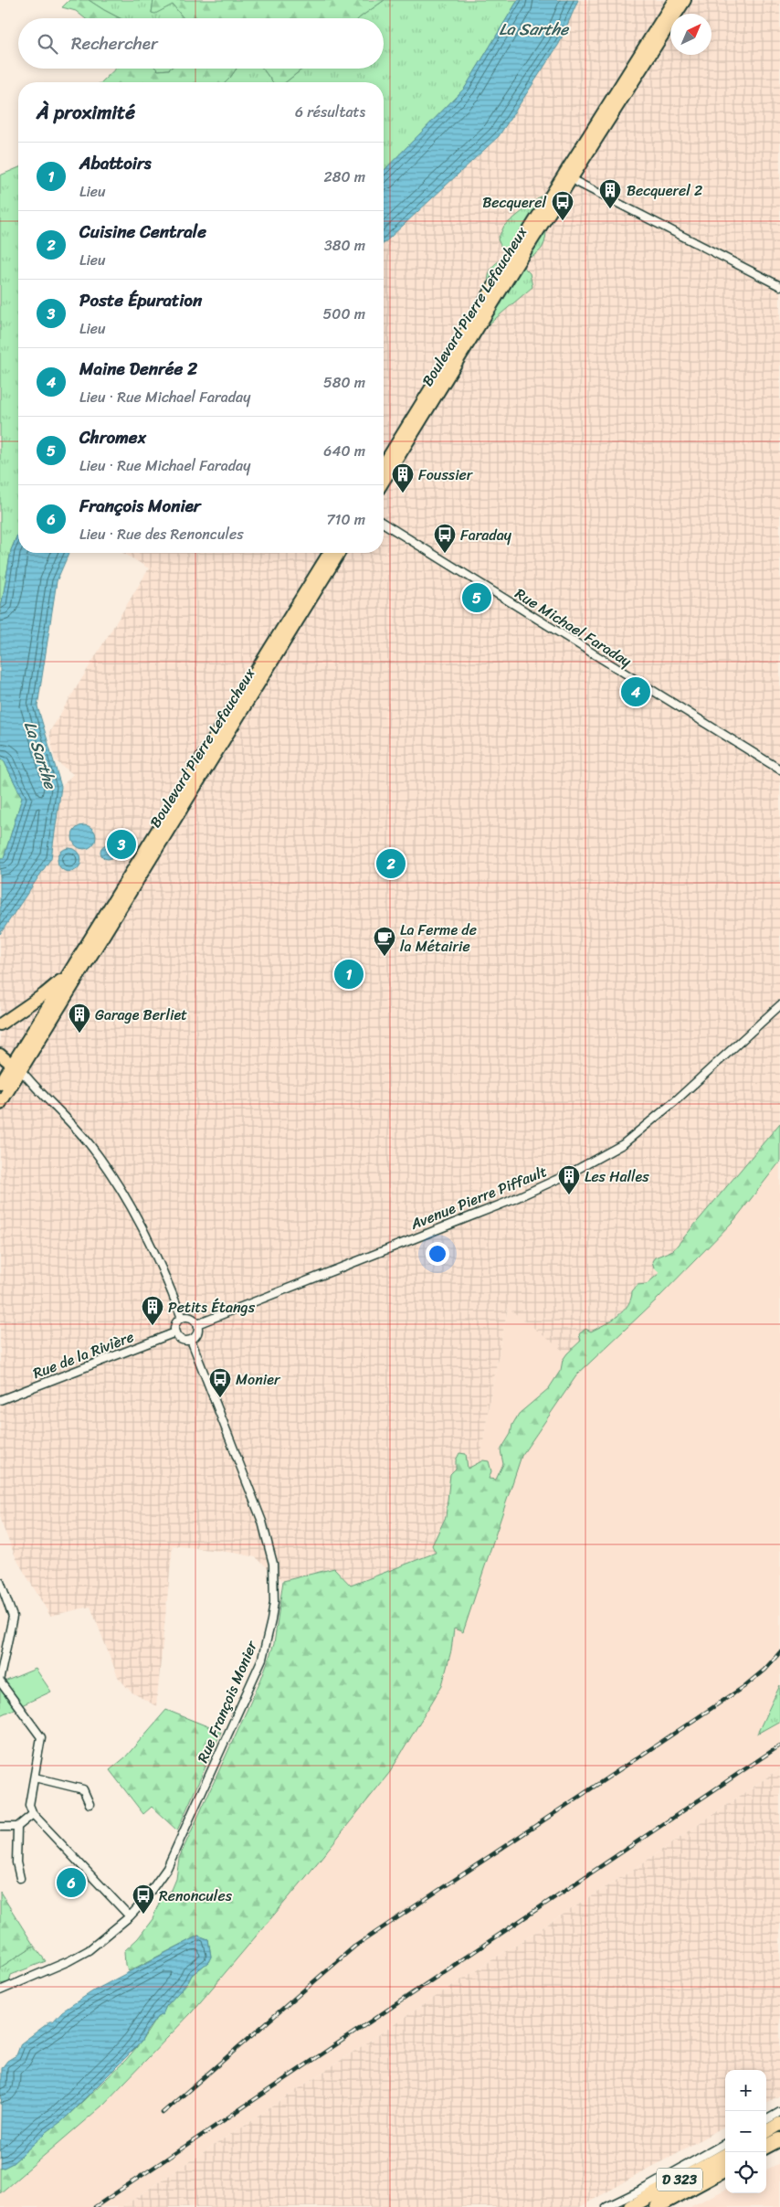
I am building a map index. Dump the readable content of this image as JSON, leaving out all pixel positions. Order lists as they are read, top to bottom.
{
  "streets": {
    "highway": ["D 323"],
    "main road": ["Boulevard Pierre Lefaucheux"],
    "street": [
      "Rue Michael Faraday",
      "Avenue Pierre Piffault",
      "Rue de la Rivière",
      "Rue François Monier"
    ]
  },
  "crossings": [
    ["Avenue Pierre Piffault", "Rue de la Rivière"],
    ["Avenue Pierre Piffault", "Rue François Monier"],
    ["Rue de la Rivière", "Rue François Monier"]
  ],
  "water": ["La Sarthe"],
  "places": {
    "building": [
      "Becquerel 2",
      "Foussier",
      "Garage Berliet",
      "Les Halles",
      "Petits Étangs"
    ],
    "bus stop": [
      "Becquerel",
      "Faraday",
      "Monier",
      "Renoncules"
    ],
    "cafe": ["La Ferme de la Métairie"]
  },
  "north": "top right",
  "page": {
    "search": "Rechercher",
    "heading": ["À proximité", "6 résultats"],
    "list": [
      {
        "mark": "1",
        "name": "Abattoirs",
        "note": "Lieu",
        "value": "280 m"
      },
      {
        "mark": "2",
        "name": "Cuisine Centrale",
        "note": "Lieu",
        "value": "380 m"
      },
      {
        "mark": "3",
        "name": "Poste Épuration",
        "note": "Lieu",
        "value": "500 m"
      },
      {
        "mark": "4",
        "name": "Maine Denrée 2",
        "note": "Lieu · Rue Michael Faraday",
        "value": "580 m"
      },
      {
        "mark": "5",
        "name": "Chromex",
        "note": "Lieu · Rue Michael Faraday",
        "value": "640 m"
      },
      {
        "mark": "6",
        "name": "François Monier",
        "note": "Lieu · Rue des Renoncules",
        "value": "710 m"
      }
    ],
    "pins": [
      "5",
      "4",
      "3",
      "2",
      "1",
      "6"
    ],
    "map_buttons": ["+", "−"]
  }
}
